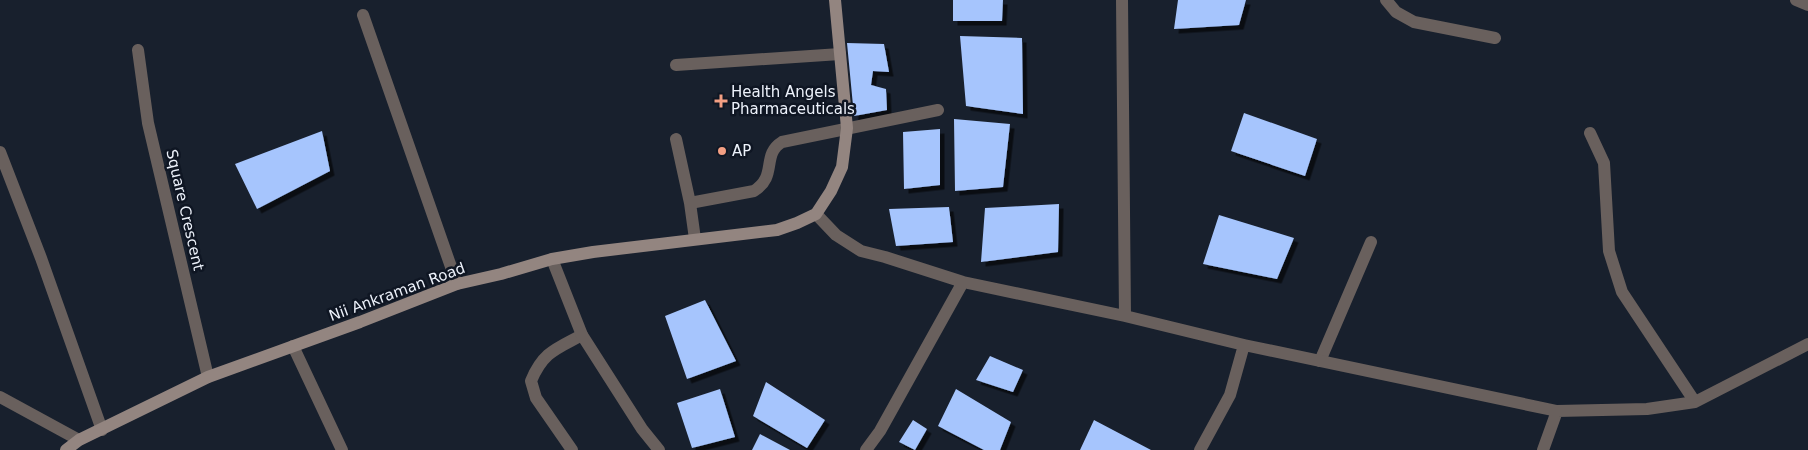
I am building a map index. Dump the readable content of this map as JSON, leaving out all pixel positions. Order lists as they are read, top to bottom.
{
  "streets": {
    "street": ["Square Crescent", "Nii Ankraman Road"]
  },
  "crossings": [
    ["Square Crescent", "Nii Ankraman Road"]
  ],
  "places": {
    "health": ["Health Angels Pharmaceuticals"],
    "other": ["AP"]
  }
}
